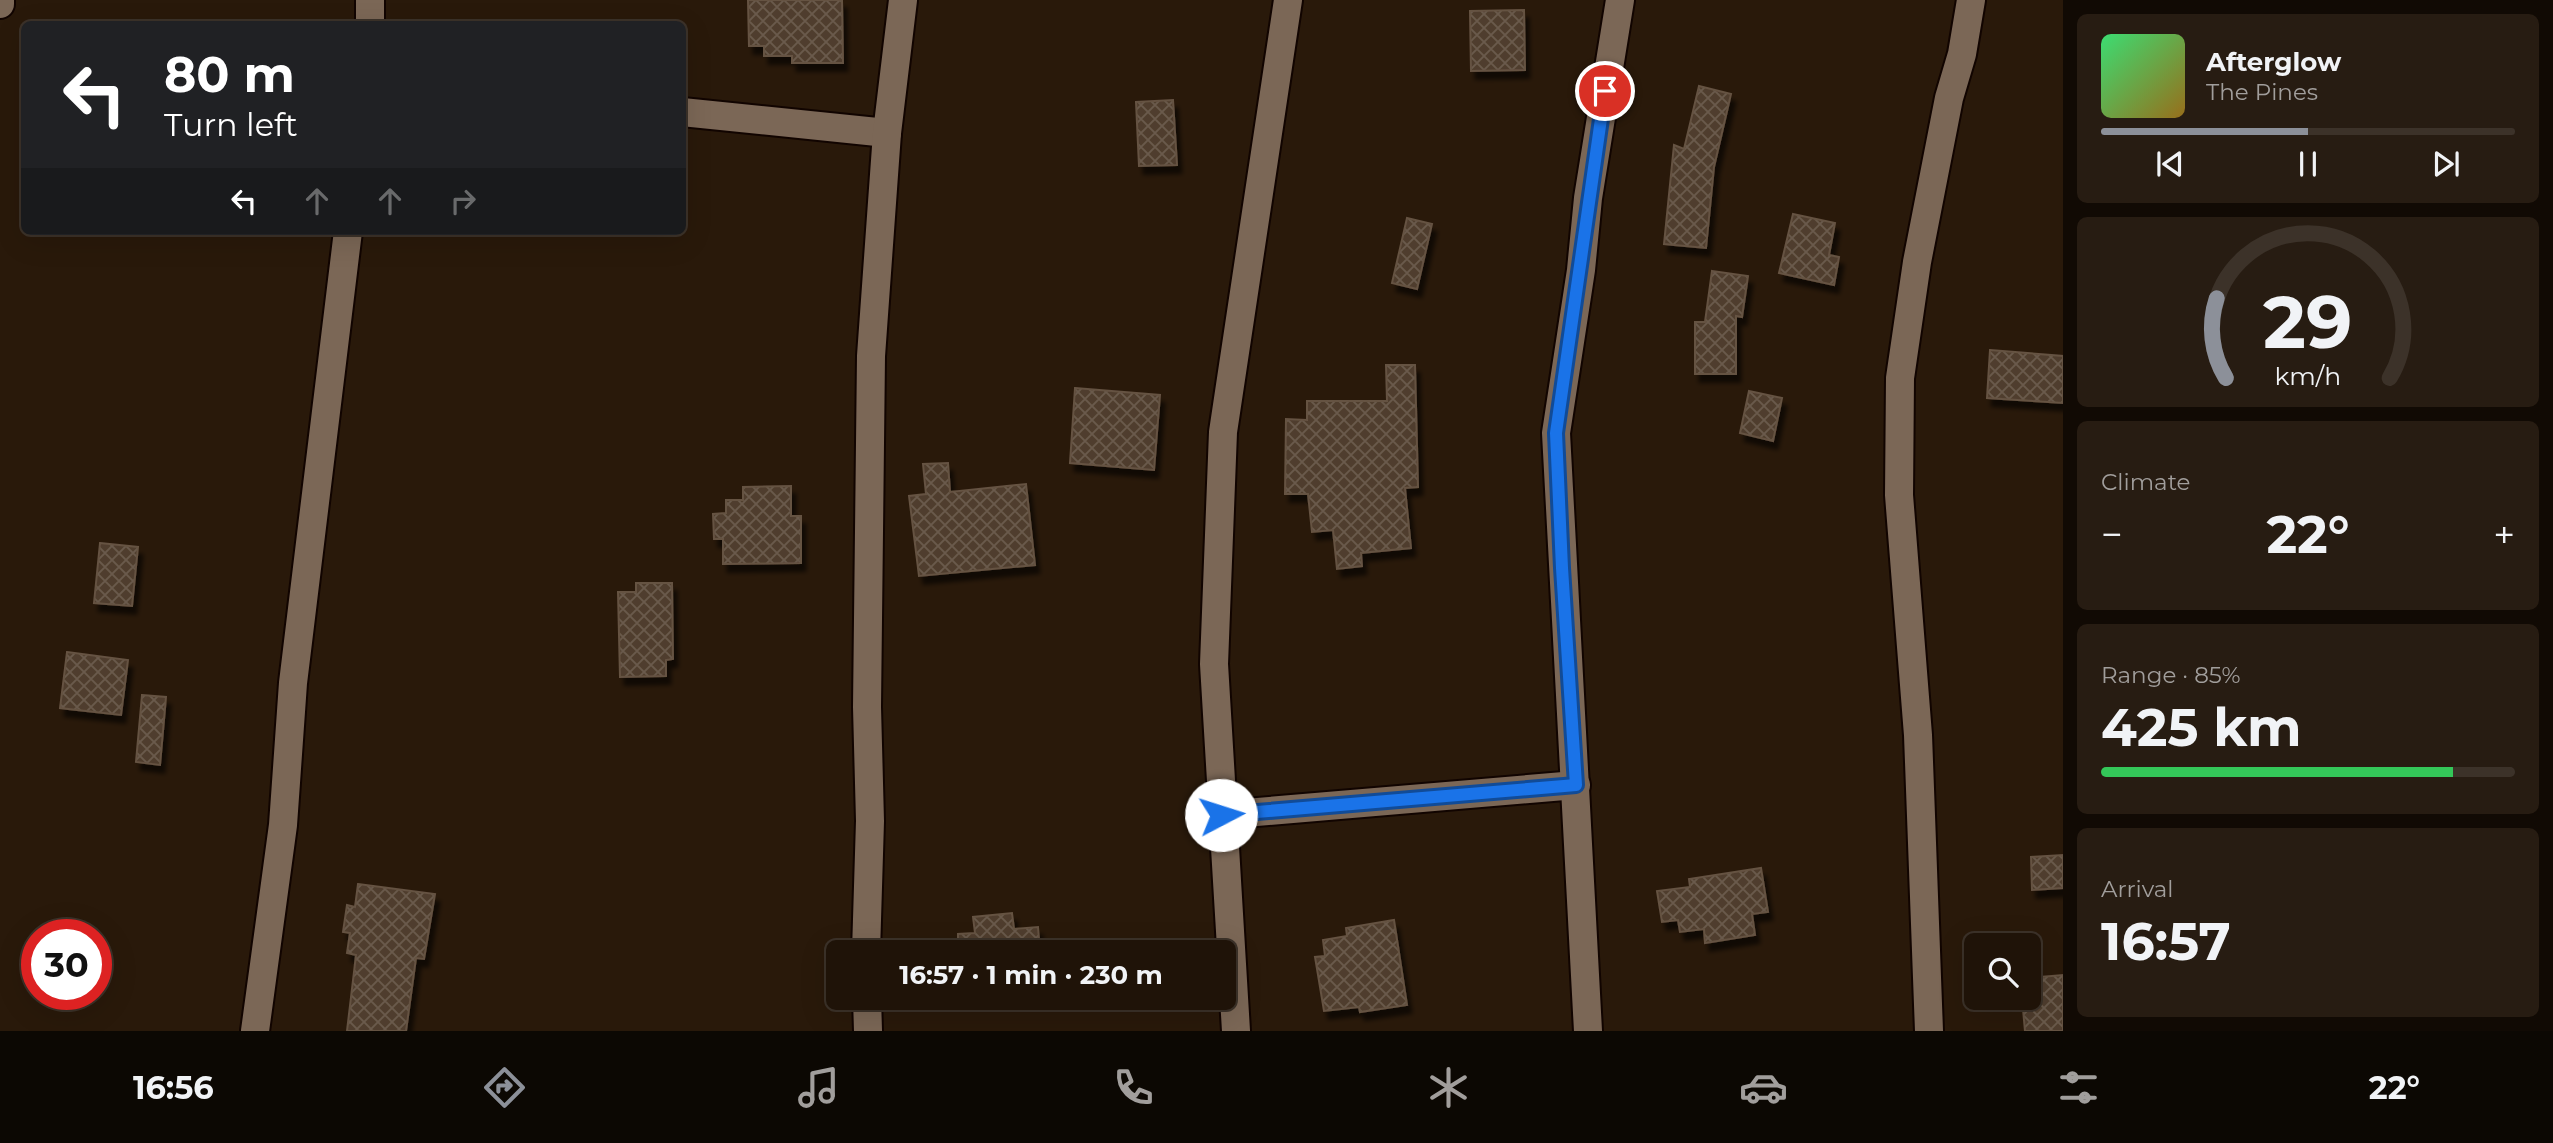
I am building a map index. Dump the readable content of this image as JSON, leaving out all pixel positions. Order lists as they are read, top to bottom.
{
  "page": {
    "turn": ["80 m", "Turn left"],
    "song": ["Afterglow", "The Pines"],
    "tile": [
      "Climate",
      ["Range · 85%", "425 km"],
      ["Arrival", "16:57"]
    ],
    "heat": ["−", "22°", "+"],
    "limit": "30",
    "trip": "16:57 · 1 min · 230 m",
    "tabs": ["16:56", "22°"],
    "gauge": ["29", "km/h"]
  }
}
